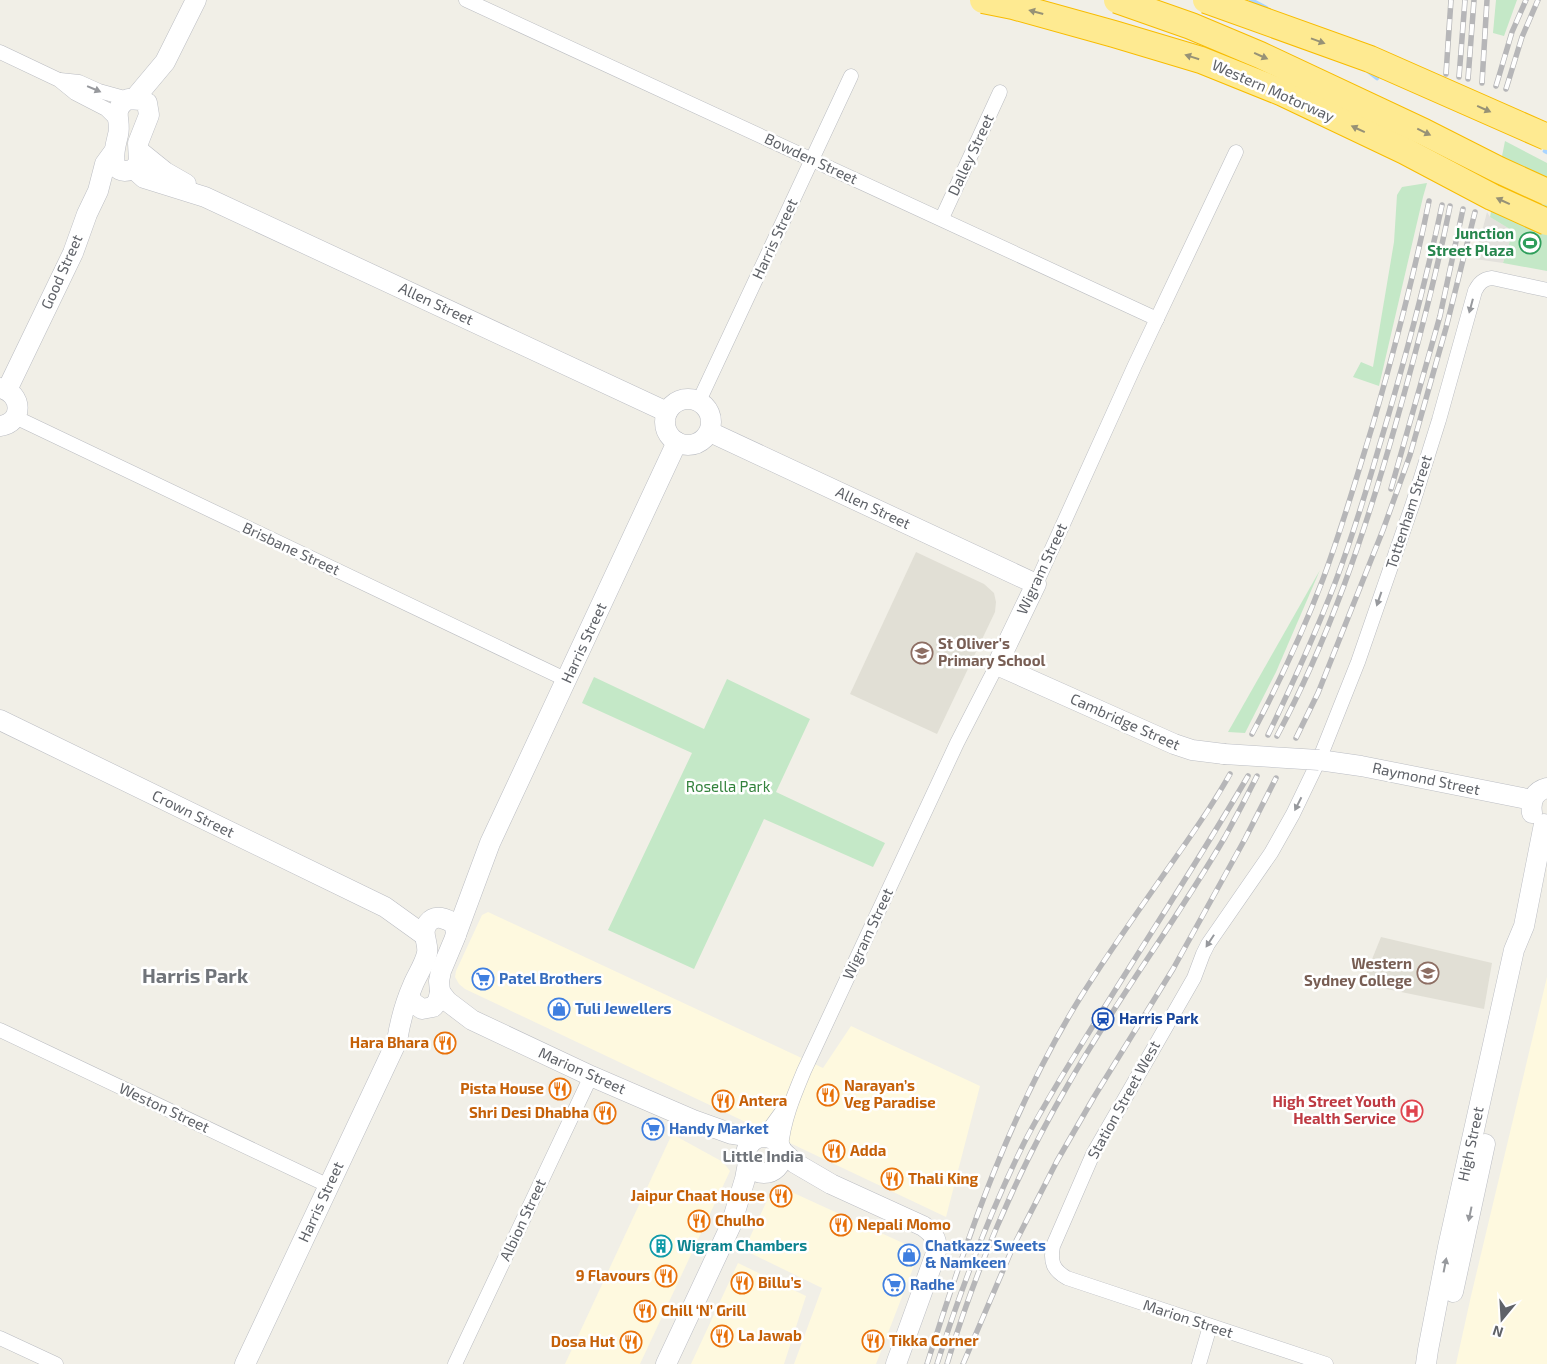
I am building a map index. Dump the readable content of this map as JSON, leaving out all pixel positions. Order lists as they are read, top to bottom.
{
  "streets": {
    "highway": ["Western Motorway"],
    "main road": [
      "Harris Street",
      "Good Street",
      "Allen Street",
      "Wigram Street",
      "Cambridge Street",
      "Raymond Street",
      "Crown Street",
      "Marion Street",
      "High Street"
    ],
    "street": [
      "Dalley Street",
      "Bowden Street",
      "Tottenham Street",
      "Brisbane Street",
      "Station Street West",
      "Weston Street",
      "Albion Street"
    ]
  },
  "crossings": [
    ["Dalley Street", "Bowden Street"],
    ["Bowden Street", "Harris Street"],
    ["Bowden Street", "Wigram Street"],
    ["Harris Street", "Allen Street"],
    ["Harris Street", "Brisbane Street"],
    ["Harris Street", "Crown Street"],
    ["Harris Street", "Marion Street"],
    ["Harris Street", "Weston Street"],
    ["Good Street", "Allen Street"],
    ["Allen Street", "Wigram Street"],
    ["Tottenham Street", "Cambridge Street"],
    ["Tottenham Street", "Raymond Street"],
    ["Tottenham Street", "Station Street West"],
    ["Wigram Street", "Cambridge Street"],
    ["Wigram Street", "Marion Street"],
    ["Cambridge Street", "Raymond Street"],
    ["Cambridge Street", "Station Street West"],
    ["Raymond Street", "Station Street West"],
    ["Marion Street", "Station Street West"],
    ["Marion Street", "Albion Street"]
  ],
  "one_way": ["Tottenham Street", "Station Street West"],
  "districts": ["Harris Park", "Little India"],
  "parks": ["Rosella Park"],
  "places": {
    "sports": ["Junction Street Plaza"],
    "school or university": ["St Oliver's Primary School", "Western Sydney College"],
    "supermarket": ["Patel Brothers", "Handy Market", "Radhe"],
    "shop": ["Tuli Jewellers", "Chatkazz Sweets & Namkeen"],
    "station": ["Harris Park"],
    "restaurant": [
      "Hara Bhara",
      "Pista House",
      "Narayan’s Veg Paradise",
      "Antera",
      "Shri Desi Dhabha",
      "Adda",
      "Thali King",
      "Jaipur Chaat House",
      "Chulho",
      "Nepali Momo",
      "9 Flavours",
      "Billu’s",
      "Chill ‘N’ Grill",
      "La Jawab",
      "Tikka Corner",
      "Dosa Hut"
    ],
    "hospital": ["High Street Youth Health Service"],
    "building": ["Wigram Chambers"]
  },
  "north": "bottom"
}
